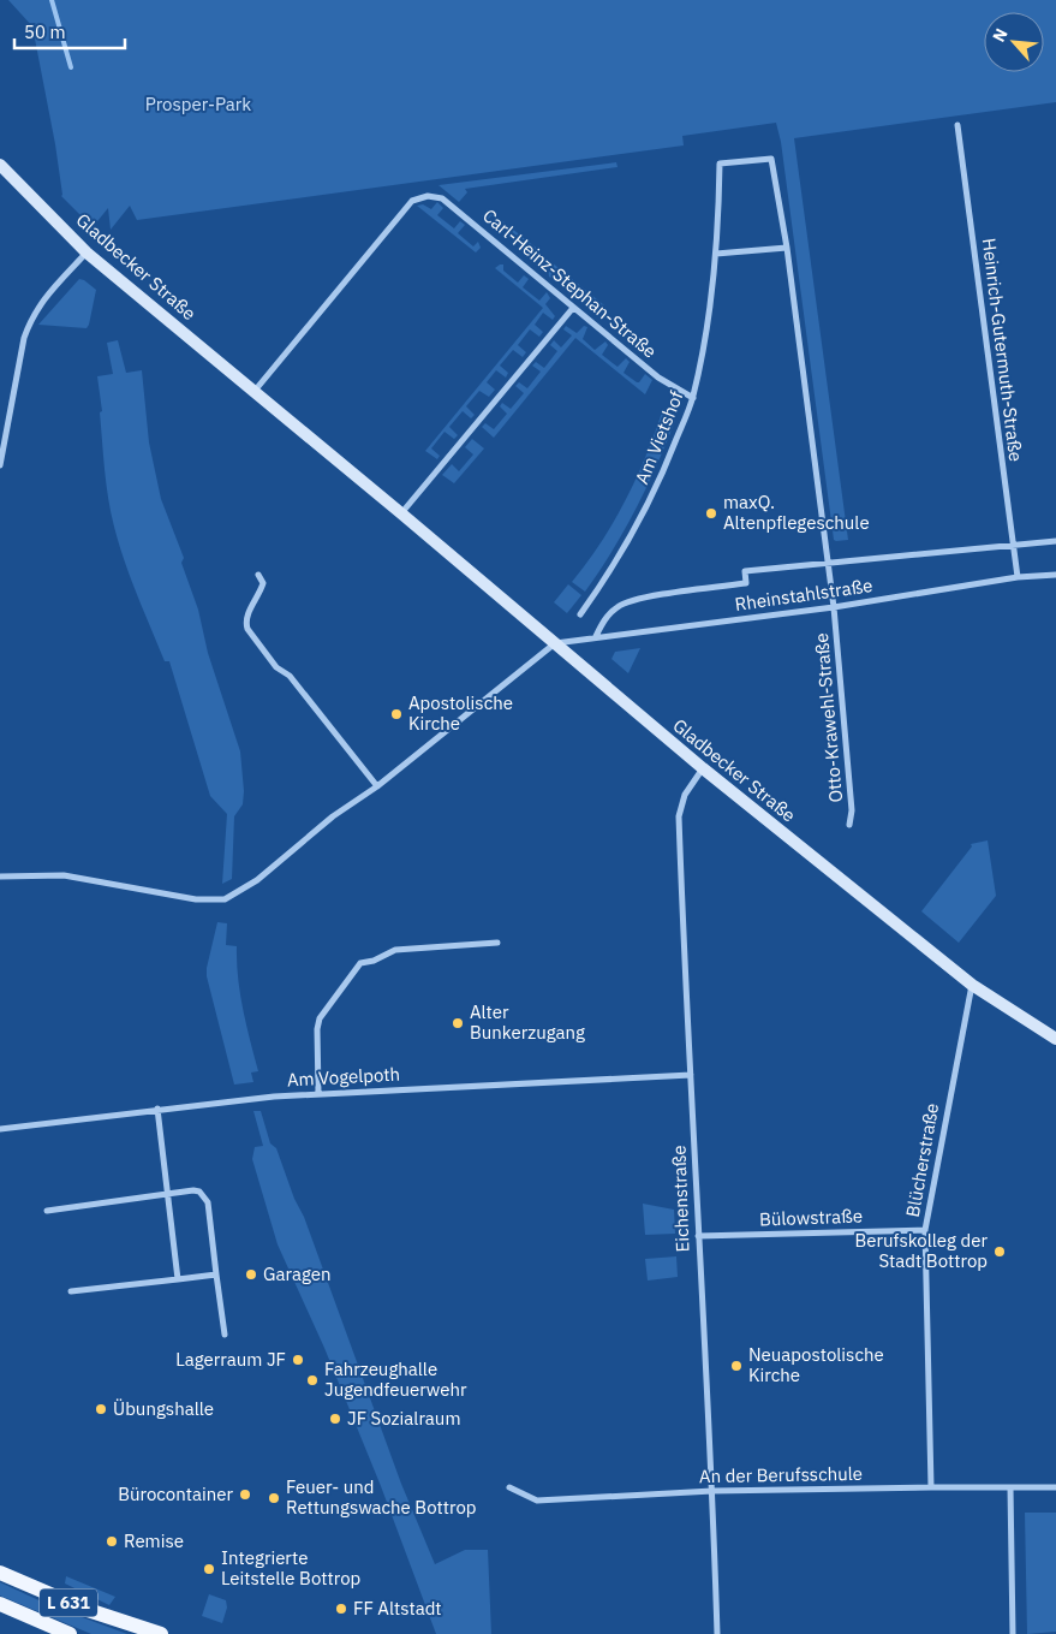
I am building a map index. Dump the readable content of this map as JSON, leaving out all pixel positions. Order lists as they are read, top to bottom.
{
  "streets": {
    "main road": ["Gladbecker Straße", "L 631"],
    "street": [
      "Carl-Heinz-Stephan-Straße",
      "Heinrich-Gutermuth-Straße",
      "Am Vietshof",
      "Rheinstahlstraße",
      "Otto-Krawehl-Straße",
      "Am Vogelpoth",
      "Blücherstraße",
      "Eichenstraße",
      "Bülowstraße",
      "An der Berufsschule"
    ]
  },
  "crossings": [
    ["Gladbecker Straße", "Carl-Heinz-Stephan-Straße"],
    ["Gladbecker Straße", "Rheinstahlstraße"],
    ["Gladbecker Straße", "Blücherstraße"],
    ["Gladbecker Straße", "Eichenstraße"],
    ["Carl-Heinz-Stephan-Straße", "Am Vietshof"],
    ["Heinrich-Gutermuth-Straße", "Rheinstahlstraße"],
    ["Am Vietshof", "Rheinstahlstraße"],
    ["Am Vietshof", "Otto-Krawehl-Straße"],
    ["Rheinstahlstraße", "Otto-Krawehl-Straße"],
    ["Am Vogelpoth", "Eichenstraße"],
    ["Blücherstraße", "Bülowstraße"],
    ["Blücherstraße", "An der Berufsschule"],
    ["Eichenstraße", "Bülowstraße"],
    ["Eichenstraße", "An der Berufsschule"]
  ],
  "parks": ["Prosper-Park"],
  "places": [
    "maxQ. Altenpflegeschule",
    "Apostolische Kirche",
    "Alter Bunkerzugang",
    "Berufskolleg der Stadt Bottrop",
    "Garagen",
    "Lagerraum JF",
    "Neuapostolische Kirche",
    "Fahrzeughalle Jugendfeuerwehr",
    "Übungshalle",
    "JF Sozialraum",
    "Bürocontainer",
    "Feuer- und Rettungswache Bottrop",
    "Remise",
    "Integrierte Leitstelle Bottrop",
    "FF Altstadt"
  ],
  "scale_bar": "50 m",
  "north": "top left"
}
